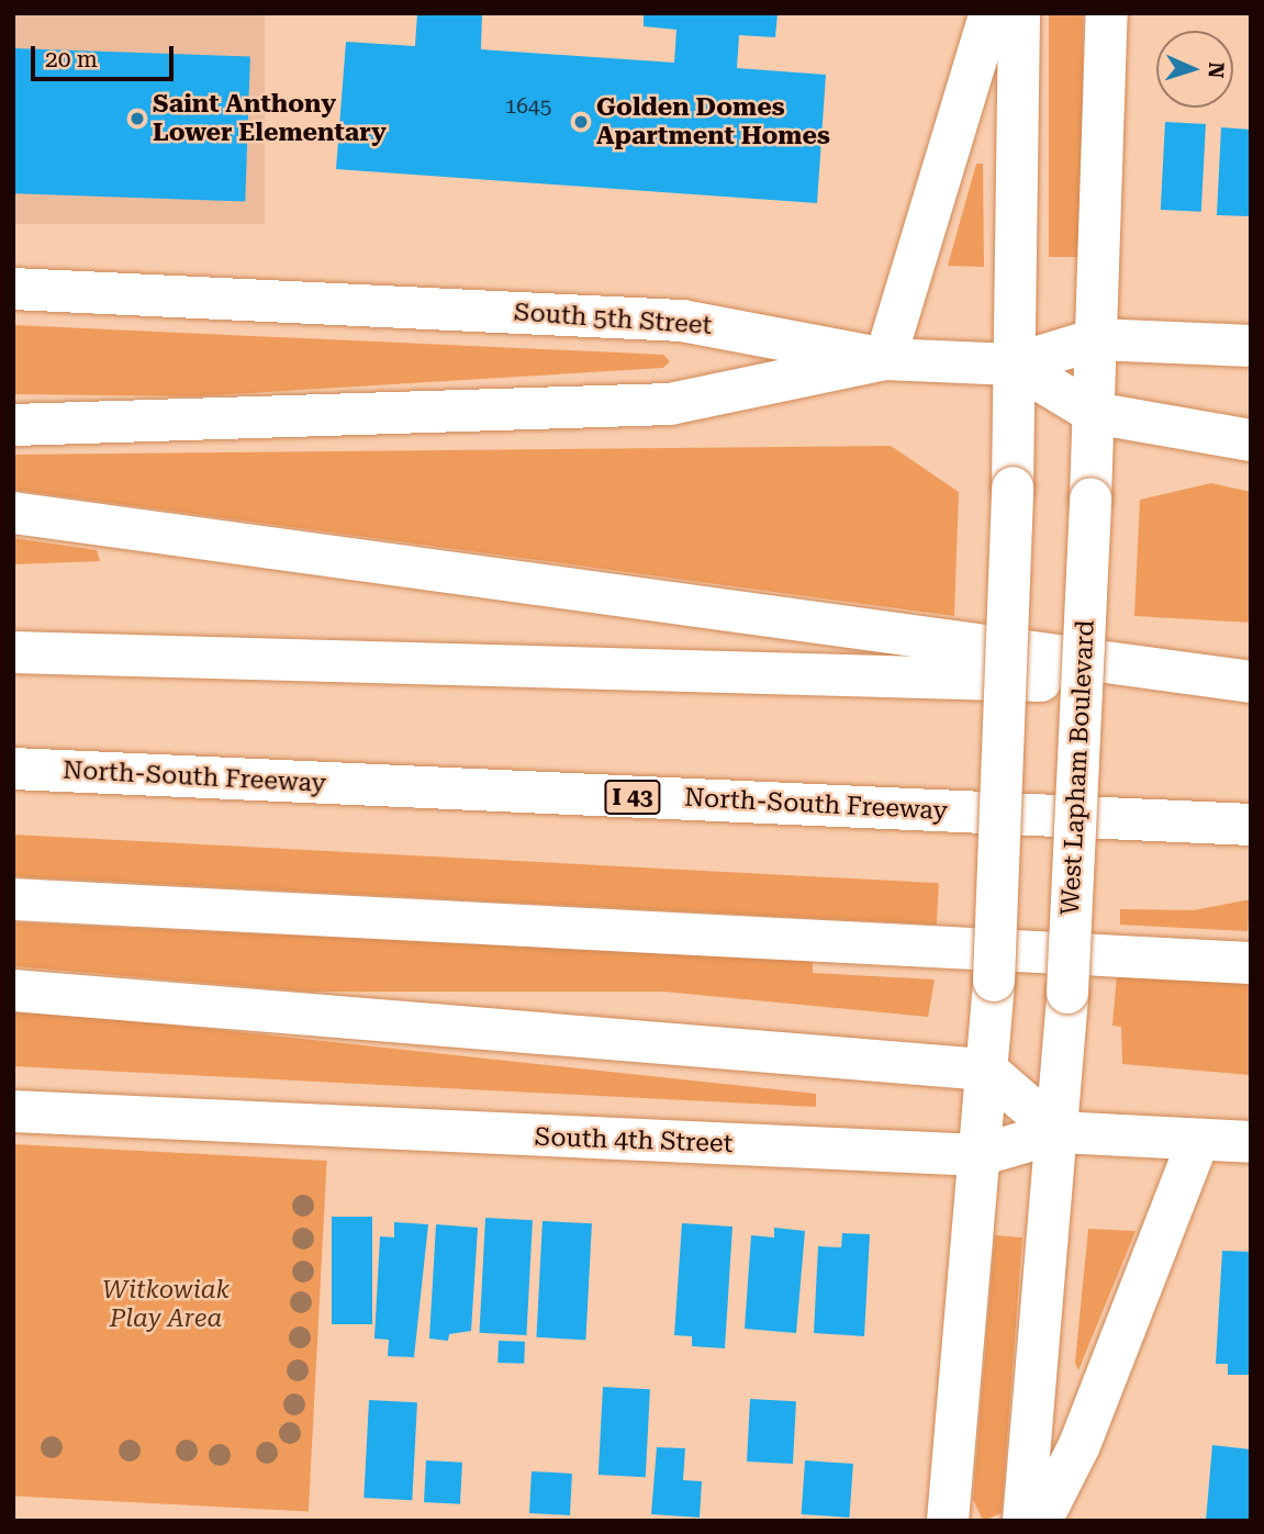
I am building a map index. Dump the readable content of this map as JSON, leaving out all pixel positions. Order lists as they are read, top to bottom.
{
  "streets": {
    "main road": [
      "South 5th Street",
      "West Lapham Boulevard",
      "North-South Freeway",
      "I 43",
      "South 4th Street"
    ]
  },
  "crossings": [
    ["South 5th Street", "West Lapham Boulevard"],
    ["West Lapham Boulevard", "South 4th Street"]
  ],
  "parks": ["Witkowiak Play Area"],
  "places": ["Saint Anthony Lower Elementary", "Golden Domes Apartment Homes"],
  "house_numbers": ["1645"],
  "scale_bar": "20 m",
  "north": "right"
}
